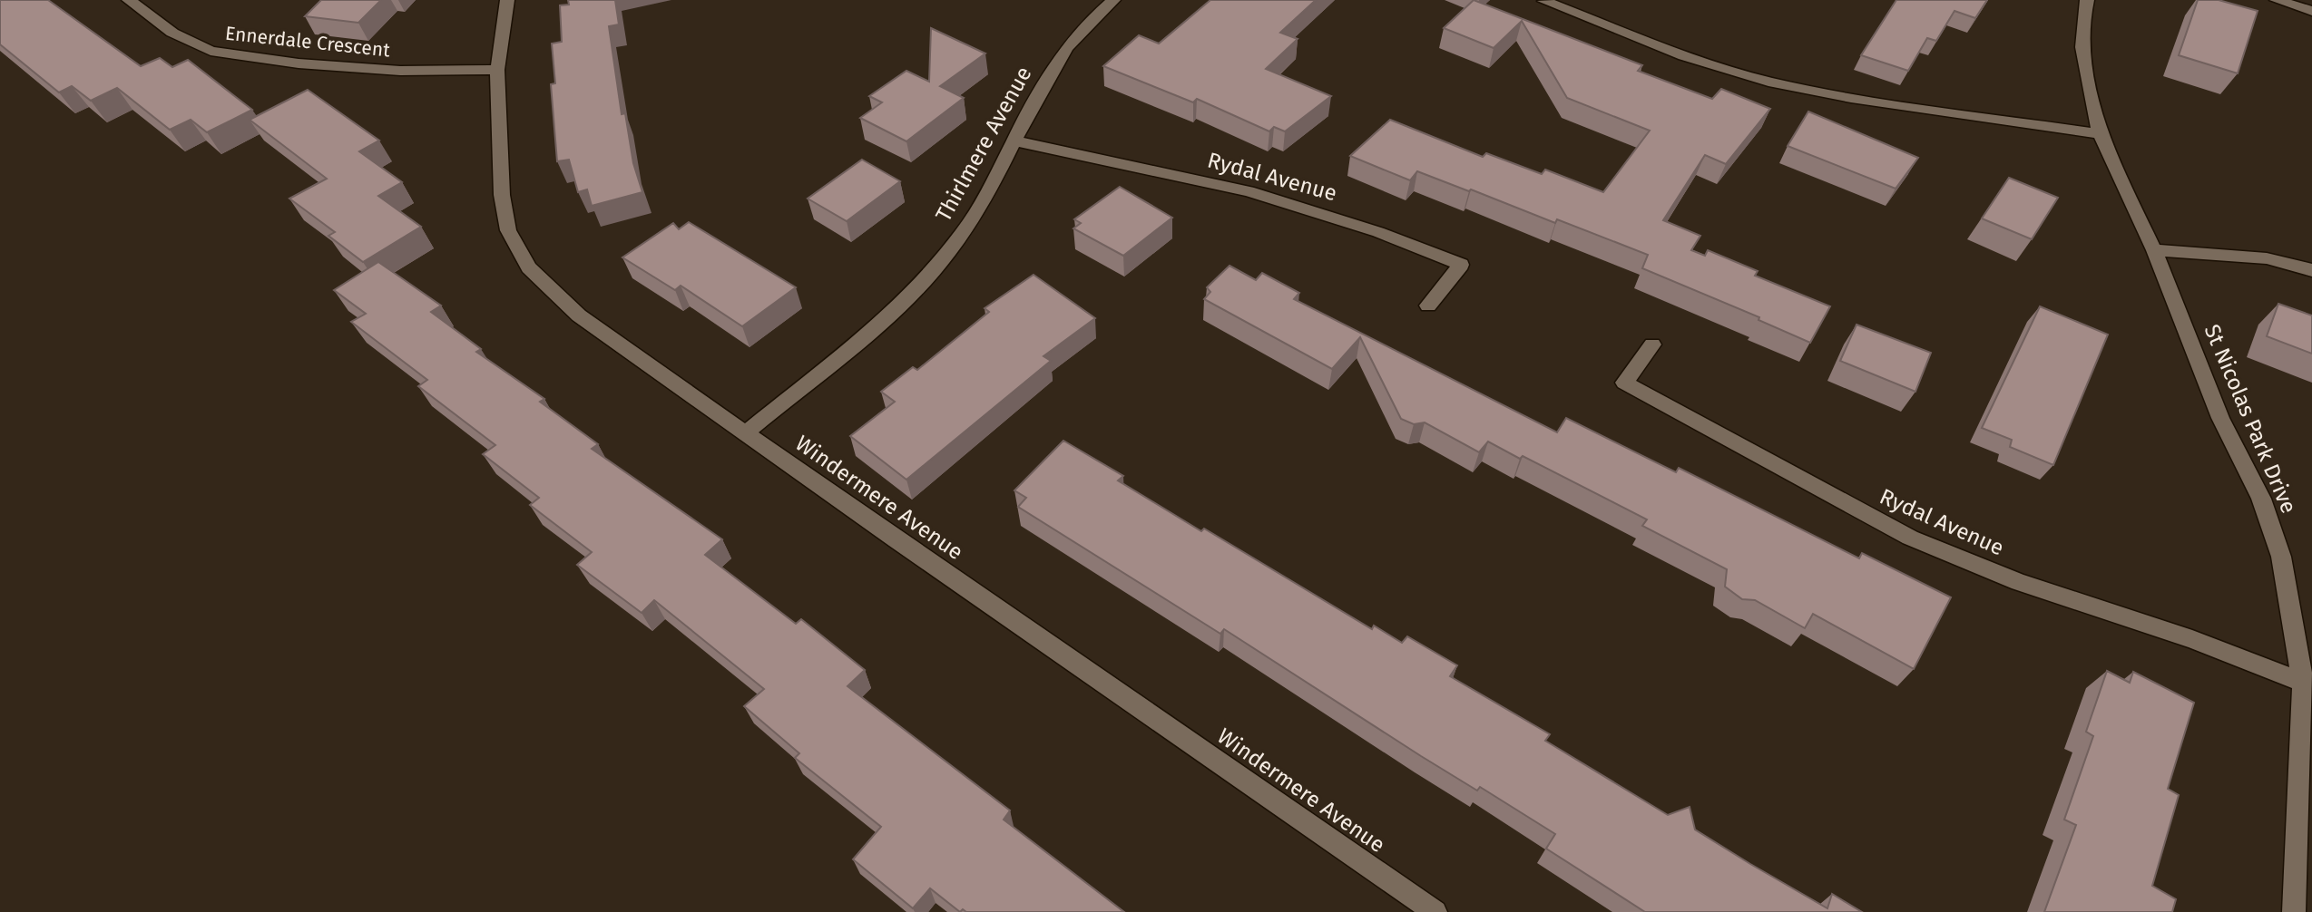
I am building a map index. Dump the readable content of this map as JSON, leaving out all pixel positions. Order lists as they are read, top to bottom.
{
  "streets": {
    "street": [
      "Ennerdale Crescent",
      "Thirlmere Avenue",
      "Rydal Avenue",
      "St Nicolas Park Drive",
      "Windermere Avenue"
    ]
  },
  "crossings": [
    ["Ennerdale Crescent", "Windermere Avenue"],
    ["Thirlmere Avenue", "Rydal Avenue"],
    ["Thirlmere Avenue", "Windermere Avenue"],
    ["Rydal Avenue", "St Nicolas Park Drive"]
  ]
}
